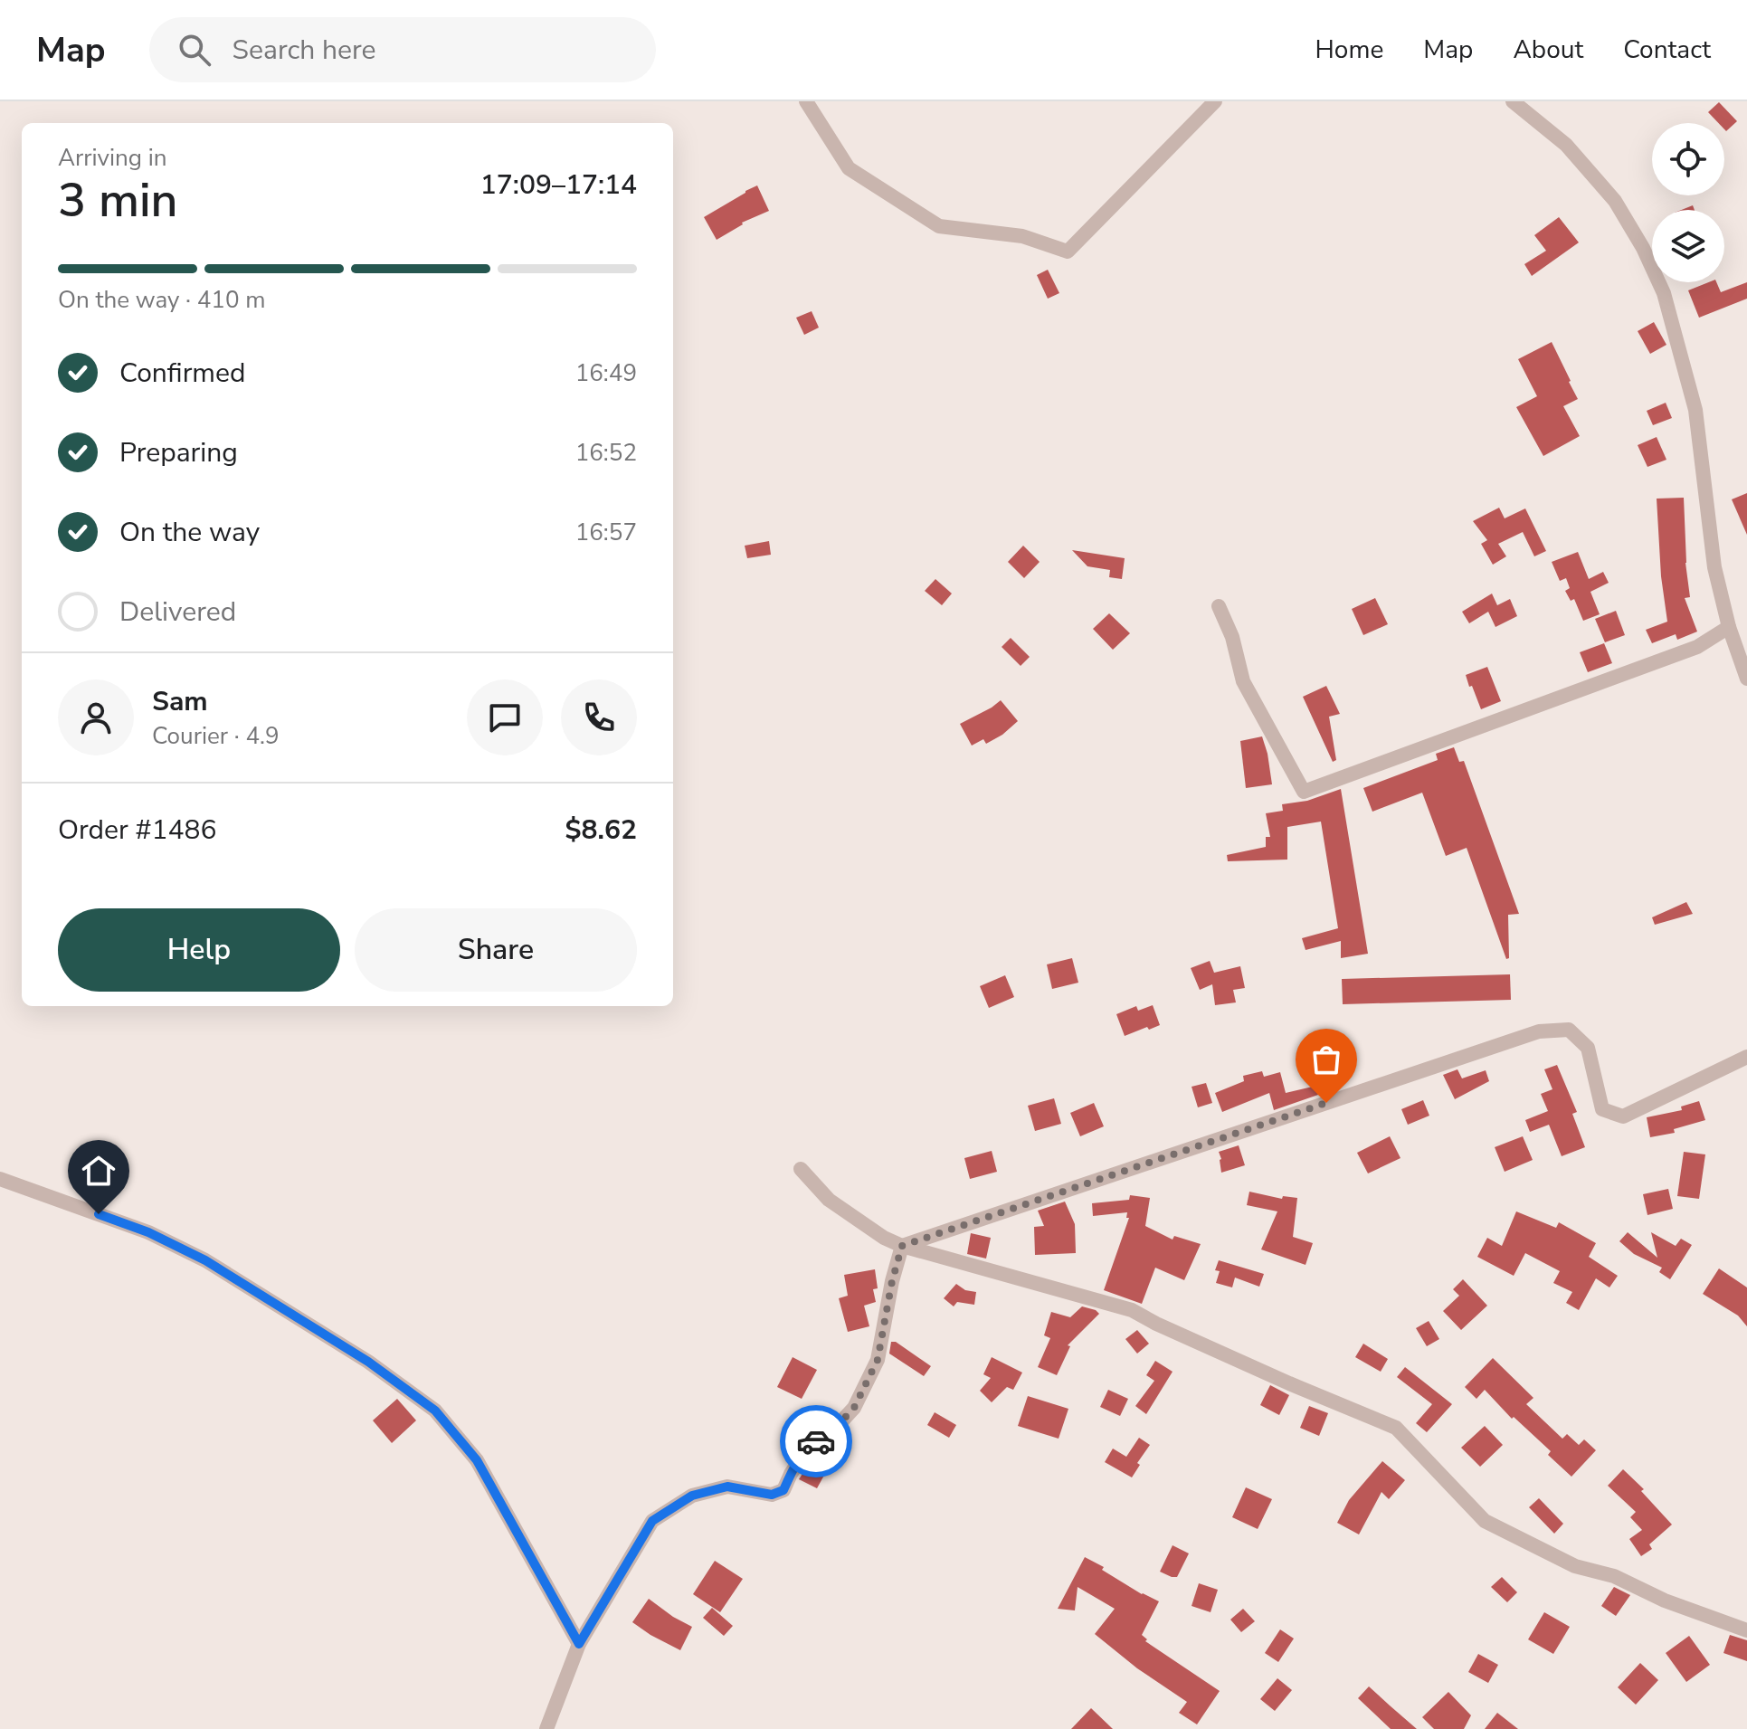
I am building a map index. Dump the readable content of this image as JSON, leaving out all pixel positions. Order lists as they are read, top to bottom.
{
  "page": {
    "header": "Map",
    "search": "Search here",
    "nav": [
      "Home",
      "Map",
      "About",
      "Contact"
    ],
    "heading": ["3 min", "Arriving in", "17:09–17:14"],
    "panel": [
      "Sam",
      "Courier · 4.9",
      "Order #1486",
      "$8.62"
    ],
    "bar": "On the way · 410 m",
    "list": [
      ["Confirmed", "16:49"],
      ["Preparing", "16:52"],
      ["On the way", "16:57"],
      "Delivered"
    ],
    "buttons": ["Help", "Share"]
  }
}
